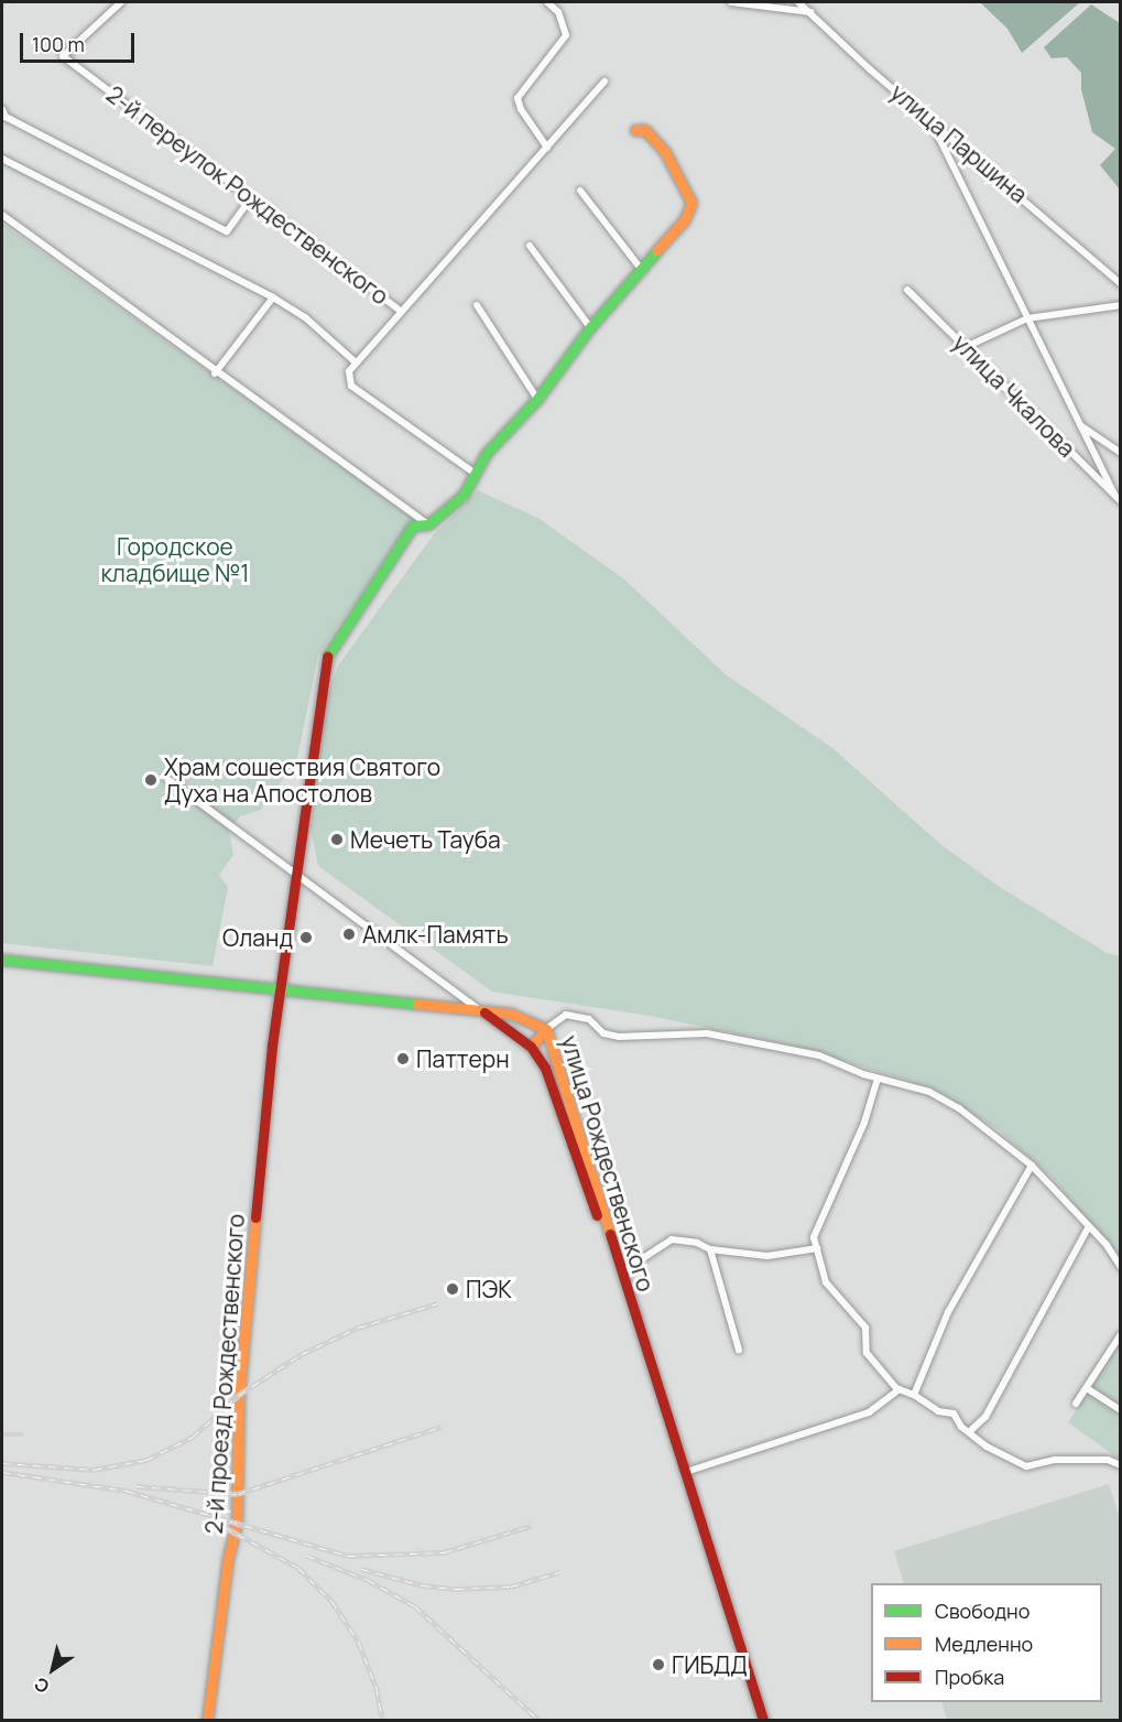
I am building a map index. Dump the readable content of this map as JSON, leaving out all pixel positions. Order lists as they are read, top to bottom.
{
  "streets": {
    "street": [
      "улица Паршина",
      "2-й переулок Рождественского",
      "улица Чкалова",
      "улица Рождественского",
      "2-й проезд Рождественского"
    ]
  },
  "crossings": [
    ["улица Рождественского", "2-й проезд Рождественского"]
  ],
  "parks": ["Городское кладбище №1"],
  "places": [
    "Храм сошествия Святого Духа на Апостолов",
    "Мечеть Тауба",
    "Амлк-Память",
    "Оланд",
    "Паттерн",
    "ПЭК",
    "ГИБДД"
  ],
  "legend": ["Свободно", "Медленно", "Пробка"],
  "scale_bar": "100 m",
  "north": "bottom left"
}
